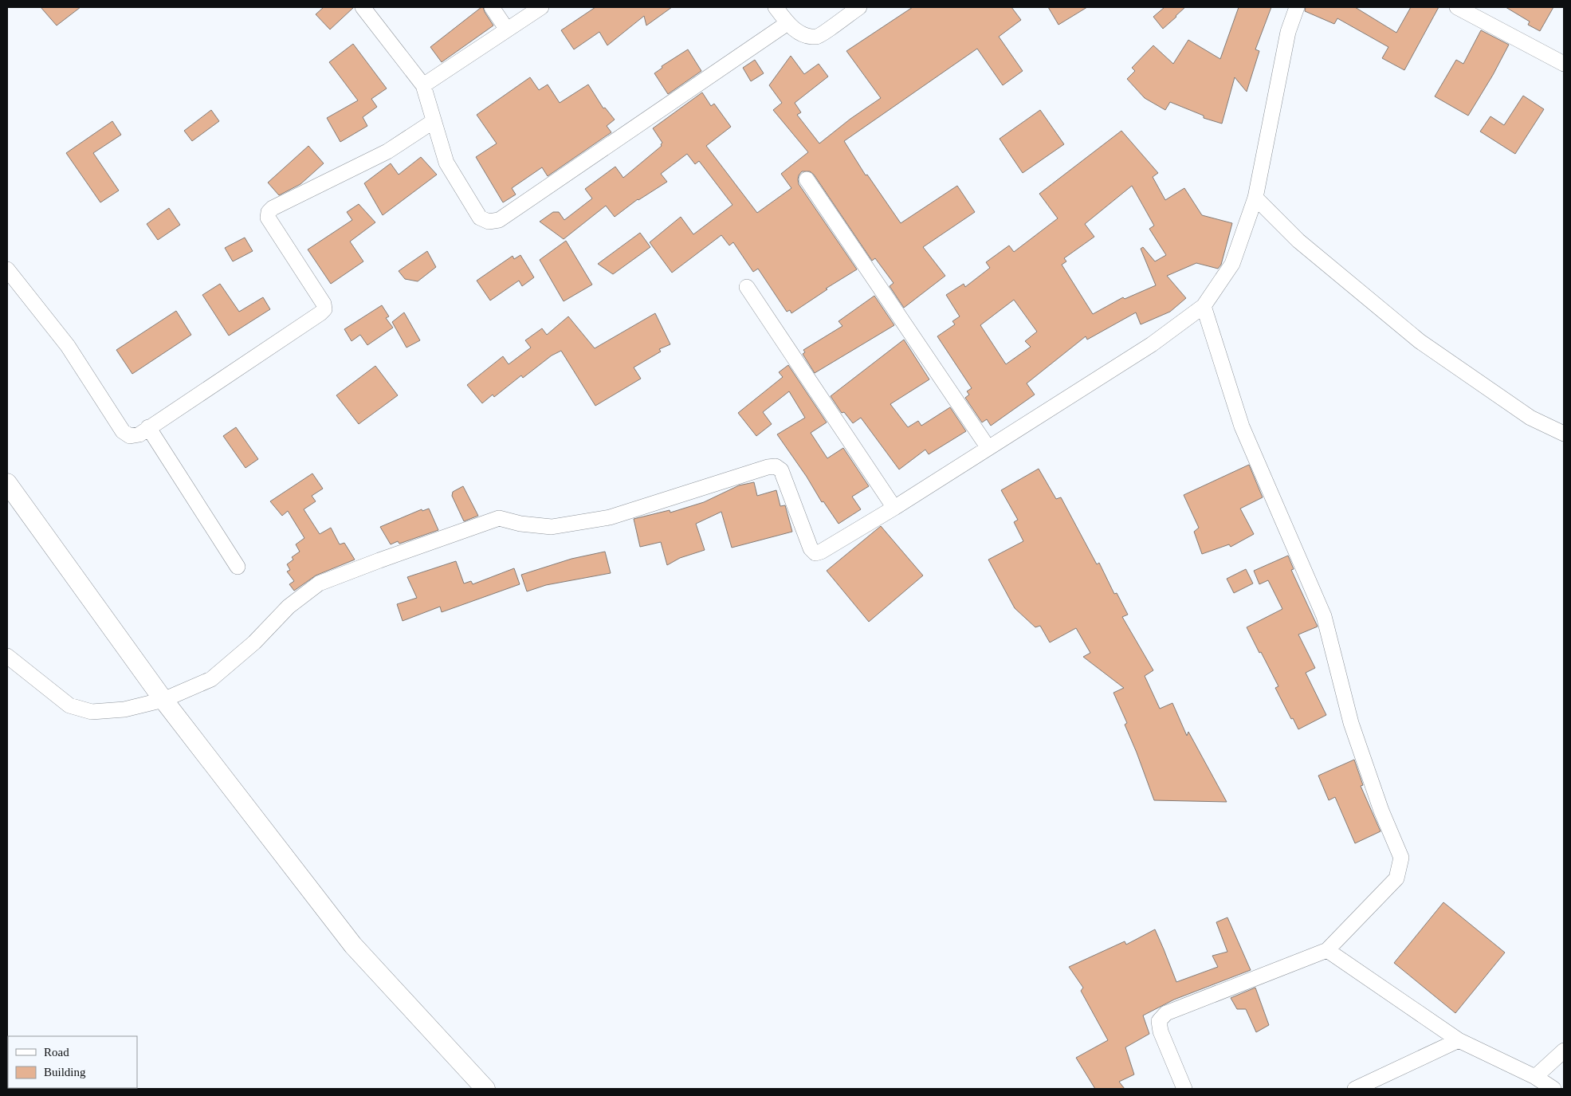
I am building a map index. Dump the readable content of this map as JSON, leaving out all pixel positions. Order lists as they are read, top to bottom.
{
  "legend": ["Road", "Building"]
}
